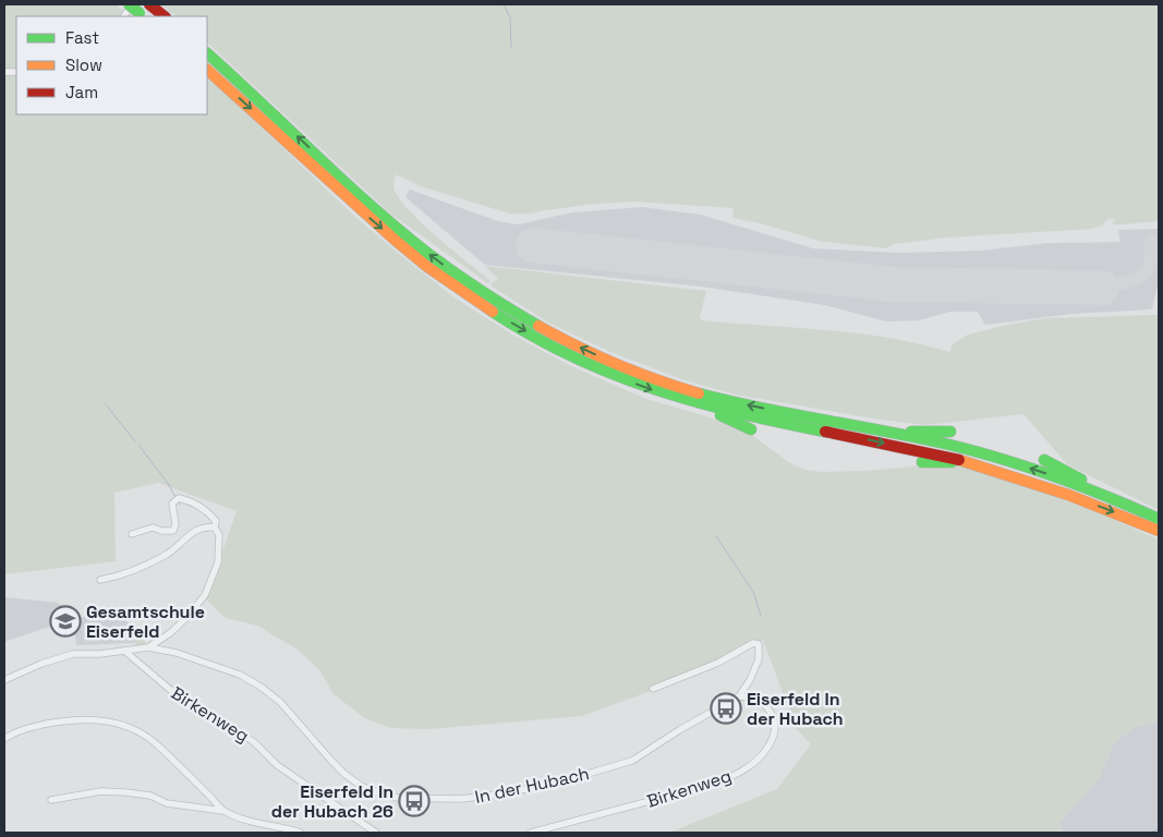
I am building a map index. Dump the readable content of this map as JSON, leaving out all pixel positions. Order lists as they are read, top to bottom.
{
  "streets": {
    "street": ["Birkenweg", "In der Hubach"]
  },
  "crossings": [
    ["Birkenweg", "In der Hubach"]
  ],
  "places": {
    "school or university": ["Gesamtschule Eiserfeld"],
    "bus stop": ["Eiserfeld In der Hubach", "Eiserfeld In der Hubach 26"]
  },
  "legend": ["Fast", "Slow", "Jam"]
}
